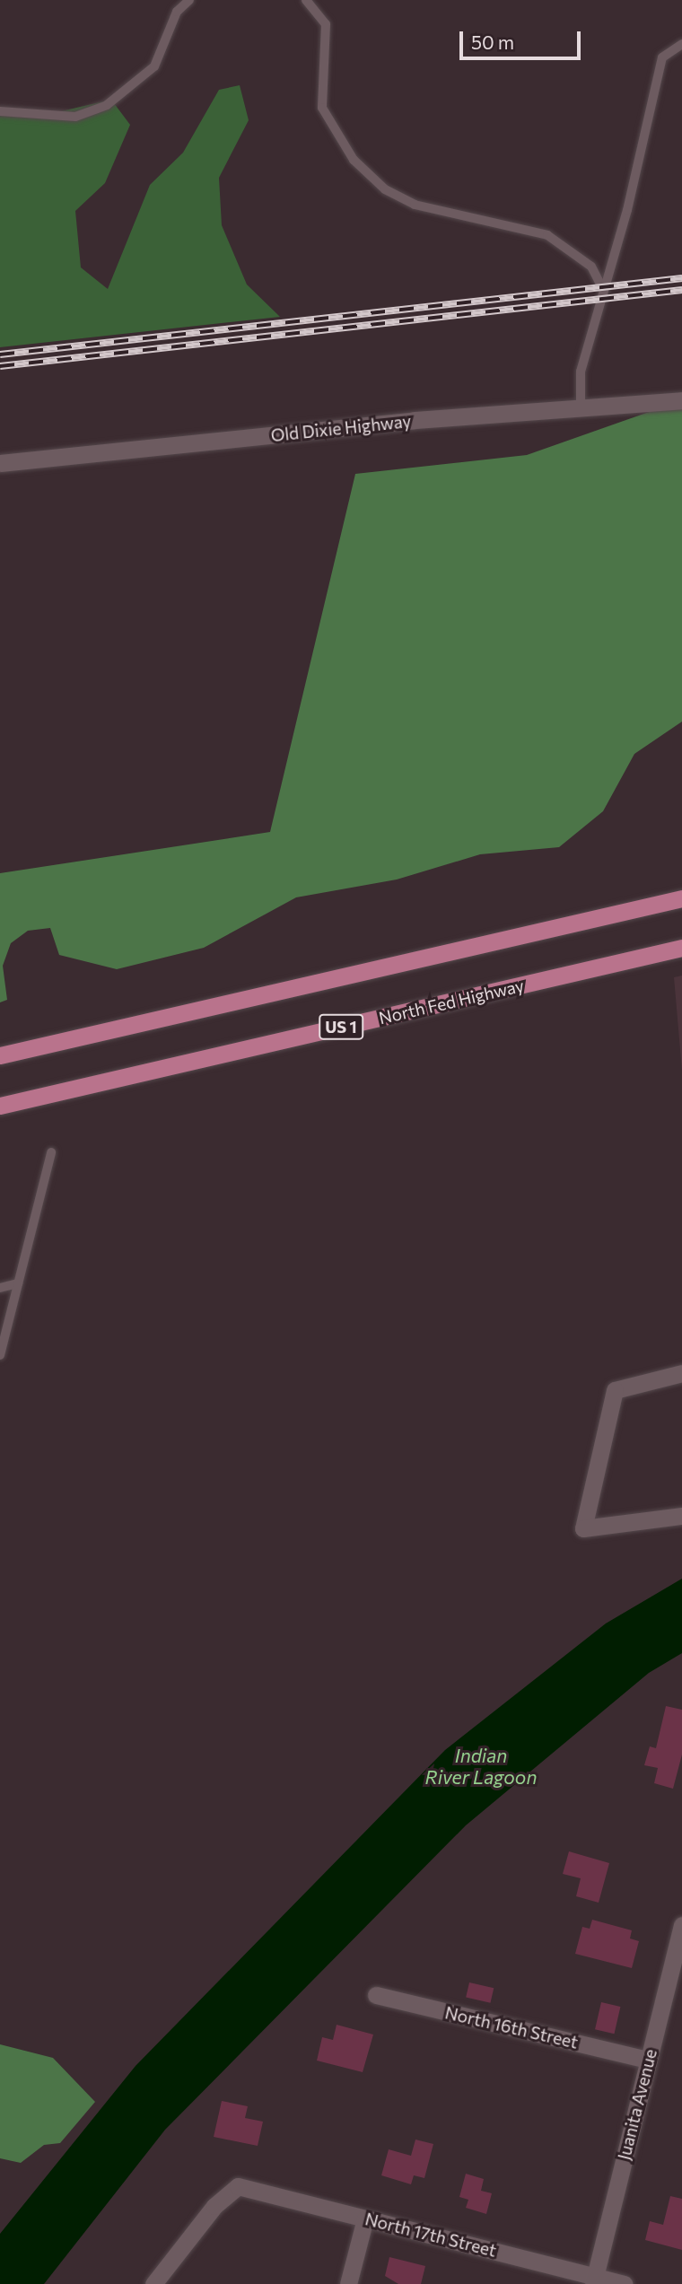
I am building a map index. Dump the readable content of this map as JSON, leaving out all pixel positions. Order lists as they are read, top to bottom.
{
  "streets": {
    "main road": ["North Fed Highway", "US 1"],
    "street": [
      "Old Dixie Highway",
      "North 16th Street",
      "Juanita Avenue",
      "North 17th Street"
    ]
  },
  "crossings": [
    ["North 16th Street", "Juanita Avenue"],
    ["Juanita Avenue", "North 17th Street"]
  ],
  "water": ["Indian River Lagoon"],
  "scale_bar": "50 m"
}
